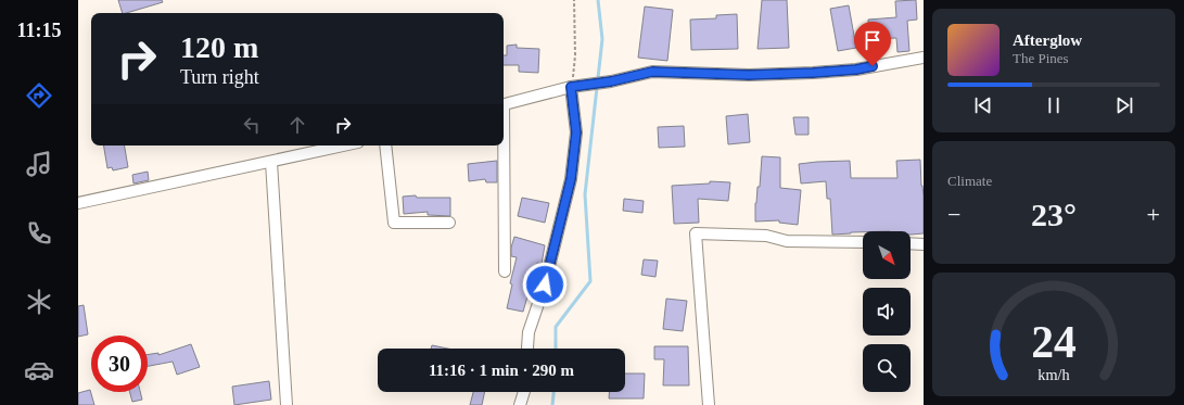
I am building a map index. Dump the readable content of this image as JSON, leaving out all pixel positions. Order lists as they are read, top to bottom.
{
  "north": "bottom right",
  "page": {
    "tabs": "11:15",
    "turn": ["120 m", "Turn right"],
    "song": ["Afterglow", "The Pines"],
    "tile": "Climate",
    "heat": ["−", "23°", "+"],
    "limit": "30",
    "trip": "11:16 · 1 min · 290 m",
    "gauge": ["24", "km/h"]
  }
}
